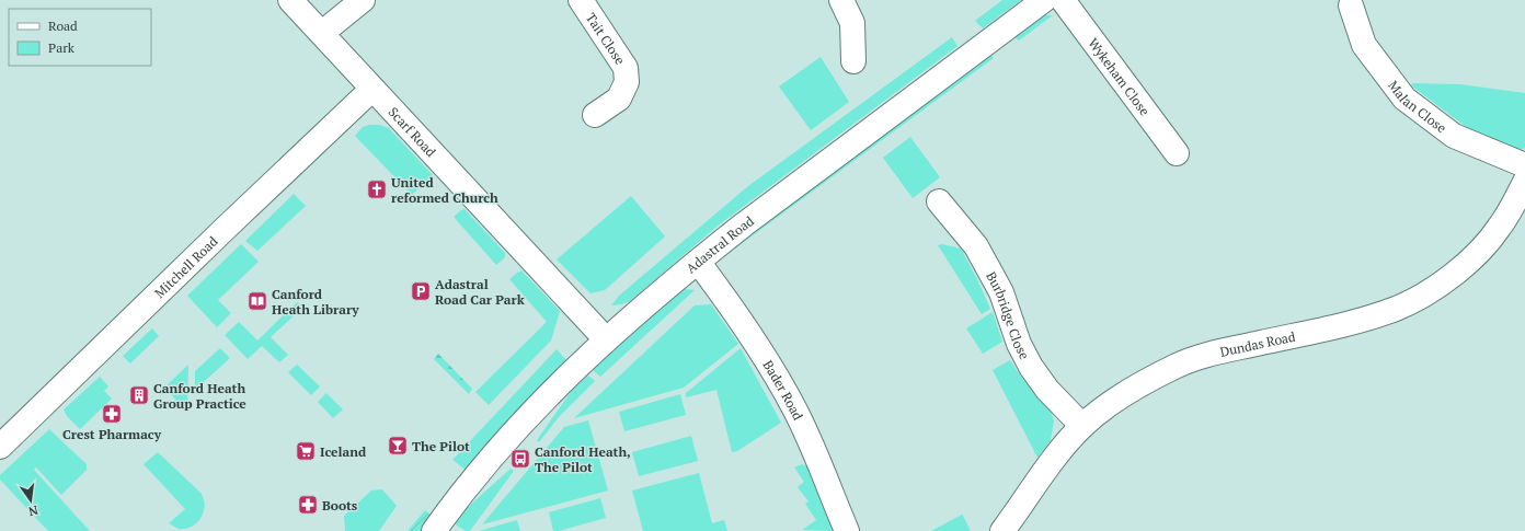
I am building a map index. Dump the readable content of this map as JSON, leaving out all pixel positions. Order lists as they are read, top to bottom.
{
  "streets": {
    "street": [
      "Tait Close",
      "Wykeham Close",
      "Malan Close",
      "Scarf Road",
      "Adastral Road",
      "Mitchell Road",
      "Burbridge Close",
      "Dundas Road",
      "Bader Road"
    ]
  },
  "crossings": [
    ["Scarf Road", "Adastral Road"],
    ["Scarf Road", "Mitchell Road"],
    ["Adastral Road", "Bader Road"],
    ["Burbridge Close", "Dundas Road"]
  ],
  "places": {
    "church": ["United reformed Church"],
    "parking": ["Adastral Road Car Park"],
    "library": ["Canford Heath Library"],
    "building": ["Canford Heath Group Practice"],
    "pharmacy": ["Crest Pharmacy", "Boots"],
    "bar": ["The Pilot"],
    "supermarket": ["Iceland"],
    "bus stop": ["Canford Heath, The Pilot"]
  },
  "legend": ["Road", "Park"],
  "north": "bottom"
}
